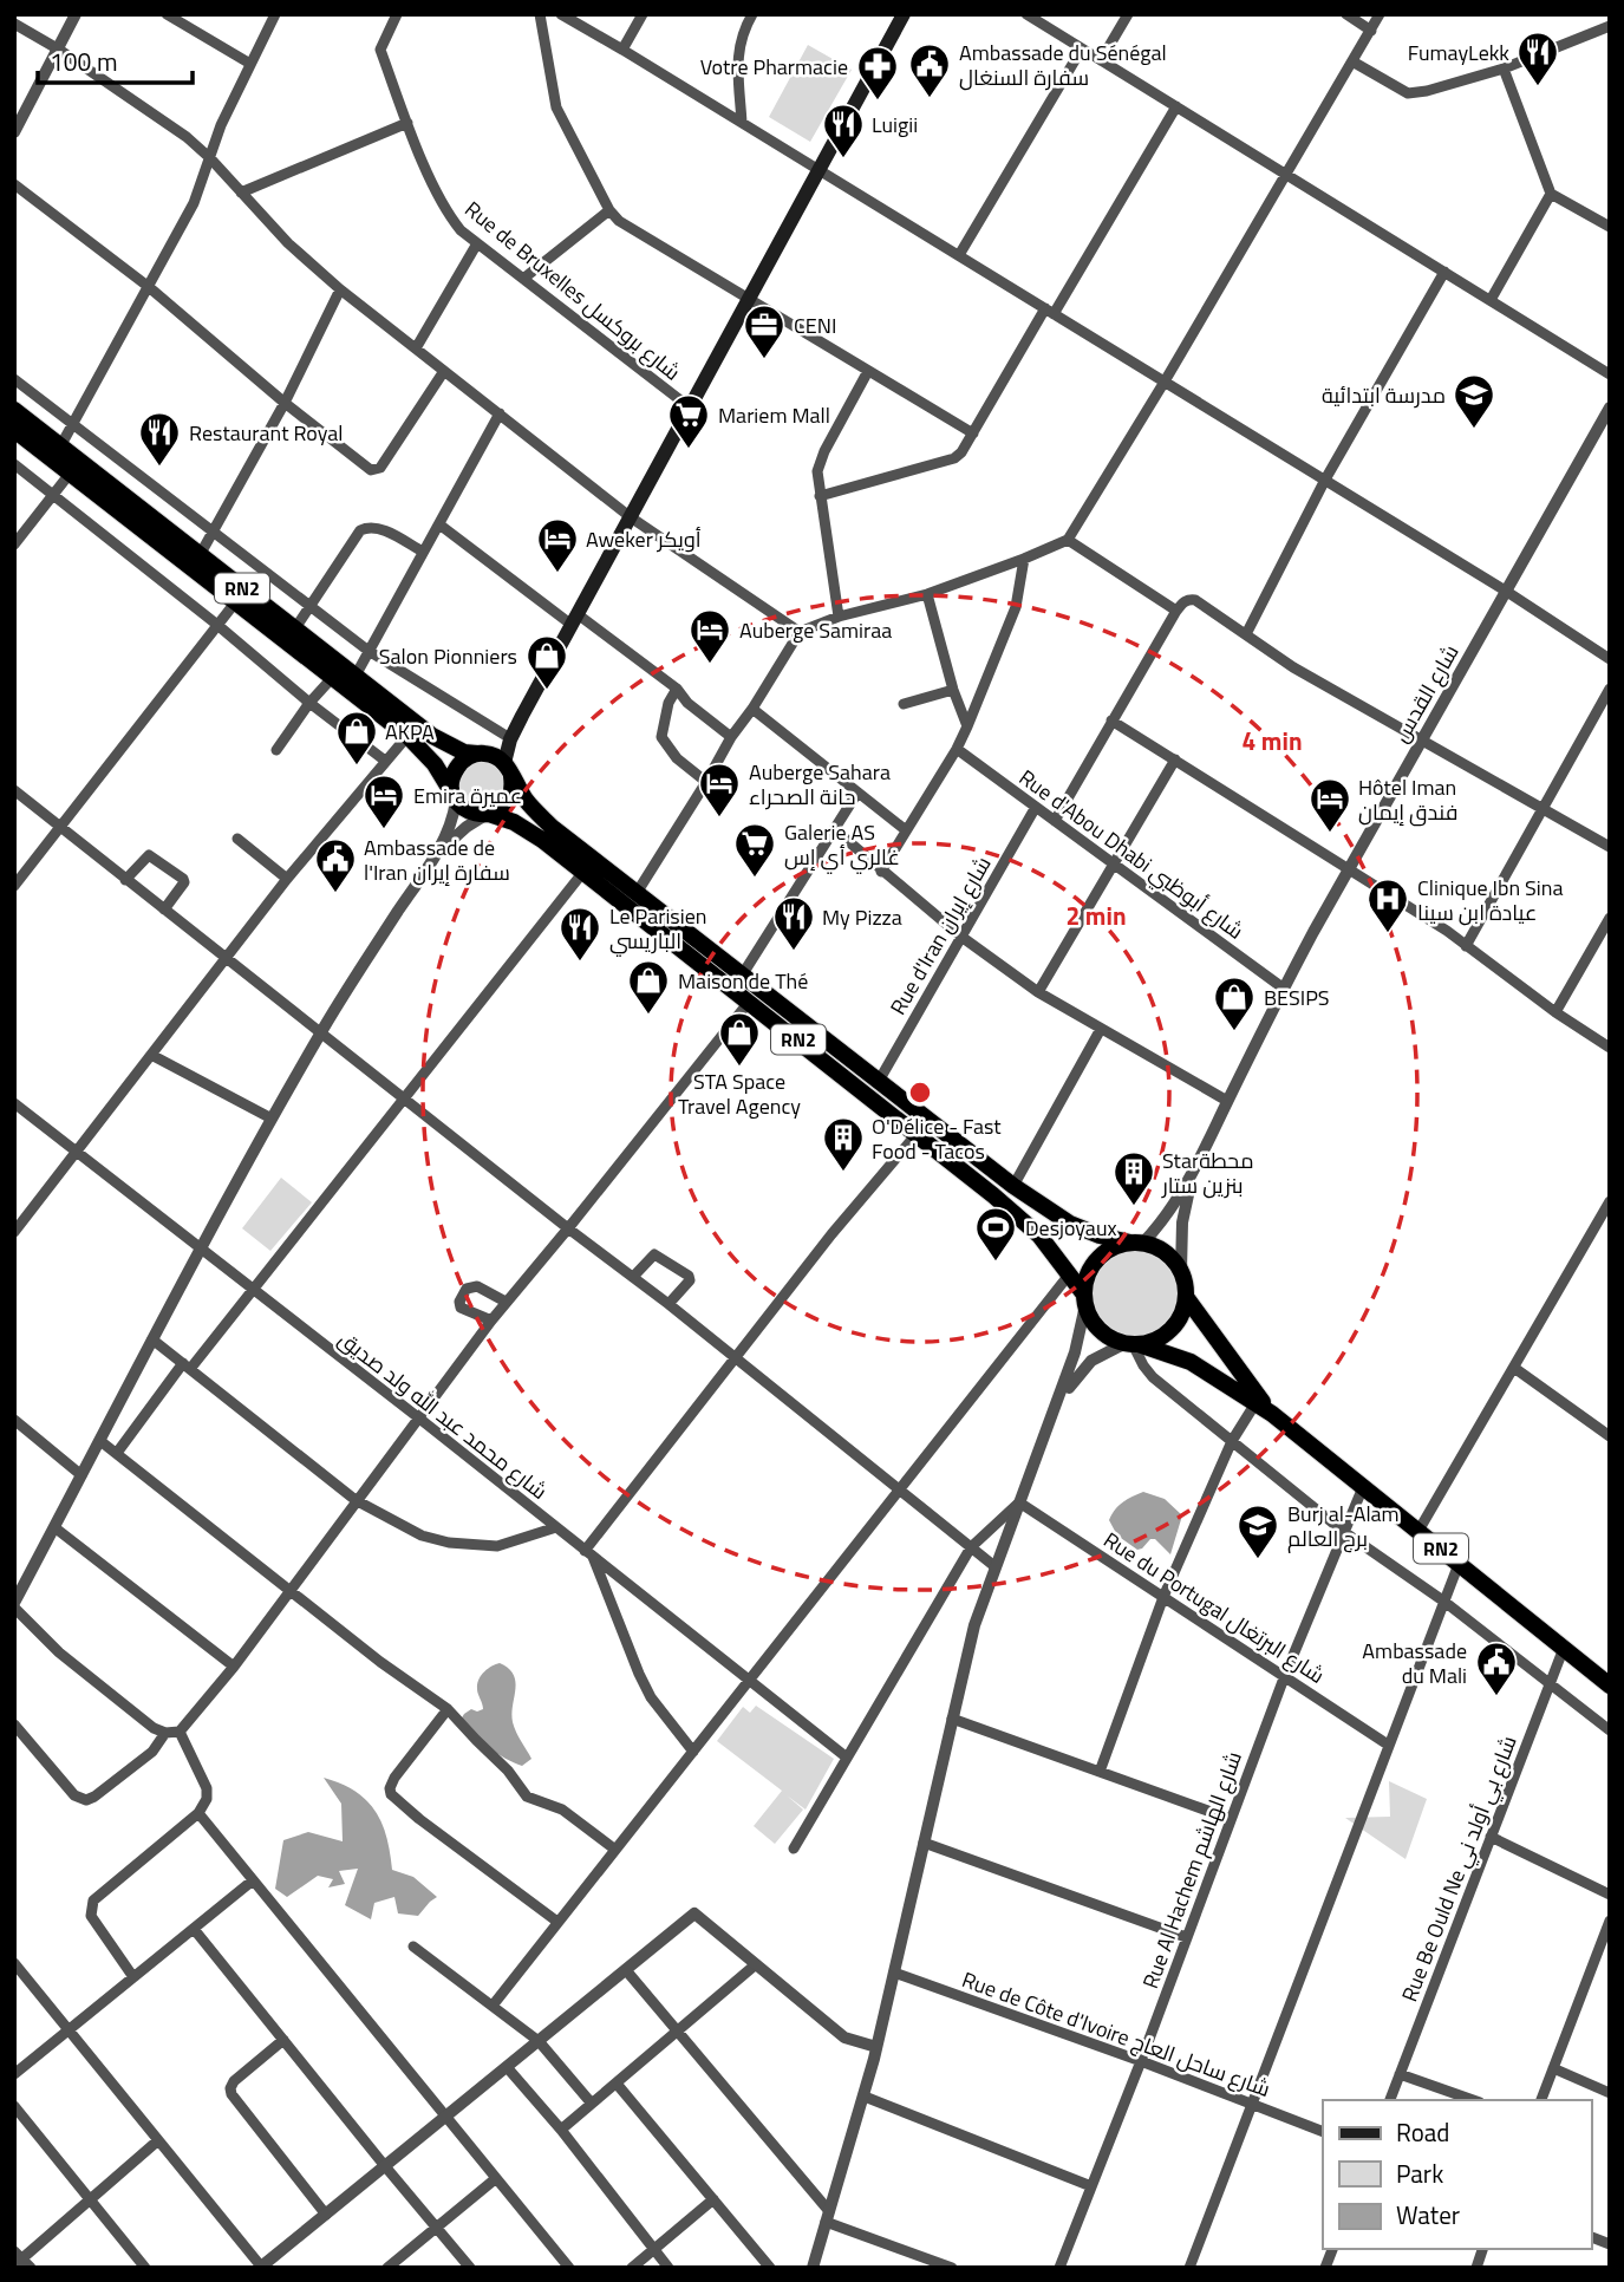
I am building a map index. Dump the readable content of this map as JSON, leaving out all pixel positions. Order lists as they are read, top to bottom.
{
  "streets": {
    "highway": ["RN2"],
    "street": [
      "Rue de Bruxelles شارع بروكسل",
      "شارع القدس",
      "Rue d'Abou Dhabi شارع أبوظبي",
      "Rue d'Iran شارع إيران",
      "شارع محمد عبد الله ولد صديق",
      "Rue du Portugal شارع البرتغال",
      "Rue Be Ould Ne شارع بي أولد ني",
      "Rue Al Hachem شارع الهاشم",
      "Rue de Côte d'Ivoire شارع ساحل العاج"
    ]
  },
  "crossings": [
    ["RN2", "Rue d'Iran شارع إيران"],
    ["RN2", "Rue Be Ould Ne شارع بي أولد ني"],
    ["RN2", "Rue Al Hachem شارع الهاشم"],
    ["شارع القدس", "Rue d'Abou Dhabi شارع أبوظبي"],
    ["Rue d'Abou Dhabi شارع أبوظبي", "Rue d'Iran شارع إيران"],
    ["Rue du Portugal شارع البرتغال", "Rue Al Hachem شارع الهاشم"],
    ["Rue Al Hachem شارع الهاشم", "Rue de Côte d'Ivoire شارع ساحل العاج"]
  ],
  "places": {
    "restaurant": [
      "FumayLekk",
      "Luigii",
      "Restaurant Royal",
      "My Pizza",
      "Le Parisien الباريسي"
    ],
    "public building": ["Ambassade du Sénégal سفارة السنغال", "Ambassade de l'Iran سفارة إيران", "Ambassade du Mali"],
    "pharmacy": ["Votre Pharmacie"],
    "office": ["CENI"],
    "school or university": ["مدرسة ابتدائية", "Burj al-Alam برج العالم"],
    "supermarket": ["Mariem Mall", "Galerie AS غالري أي إس"],
    "hotel": [
      "Aweker أويكر",
      "Auberge Samiraa",
      "Auberge Sahara حانة الصحراء",
      "Emira عميرة",
      "Hôtel Iman فندق إيمان"
    ],
    "shop": [
      "Salon Pionniers",
      "AKPA",
      "Maison de Thé",
      "BESIPS",
      "STA Space Travel Agency"
    ],
    "hospital": ["Clinique Ibn Sina عيادة ابن سينا"],
    "building": ["O'Délice - Fast Food - Tacos", "Starمحطة بنزين ستار"],
    "sports": ["Desjoyaux"]
  },
  "legend": ["Road", "Park", "Water"],
  "scale_bar": "100 m",
  "rings": ["4 min", "2 min"]
}
